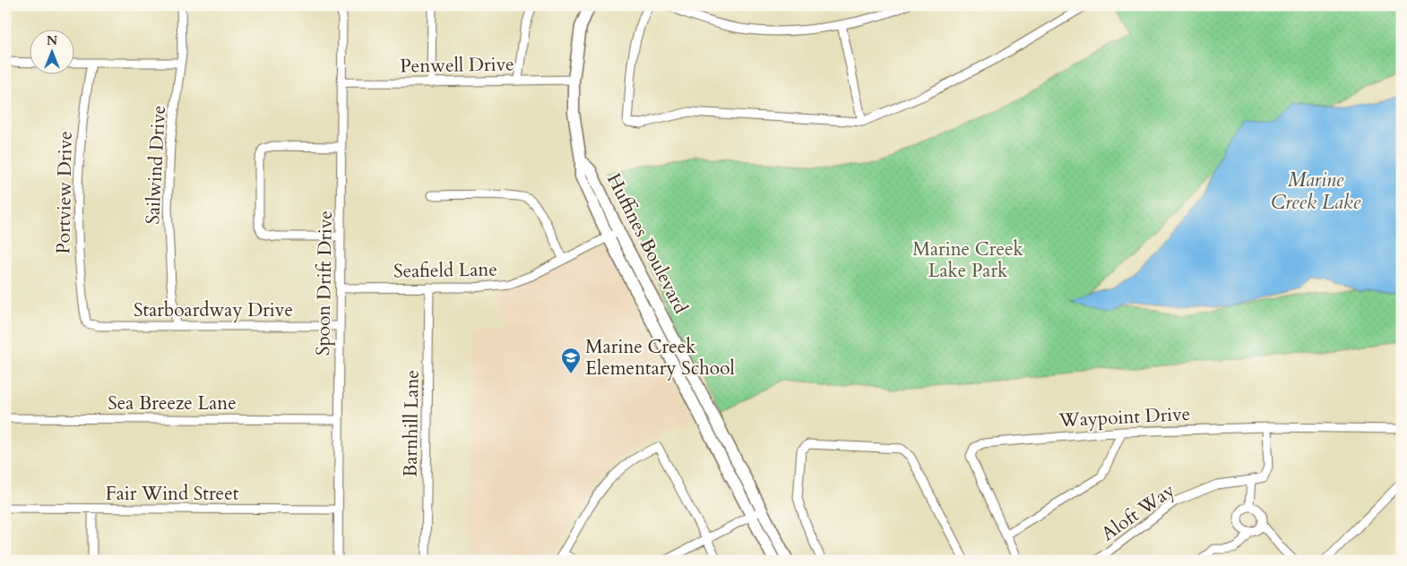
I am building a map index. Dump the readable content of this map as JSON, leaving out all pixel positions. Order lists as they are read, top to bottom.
{
  "streets": {
    "main road": ["Huffines Boulevard"],
    "street": [
      "Penwell Drive",
      "Sailwind Drive",
      "Portview Drive",
      "Seafield Lane",
      "Spoon Drift Drive",
      "Starboardway Drive",
      "Sea Breeze Lane",
      "Waypoint Drive",
      "Barnhill Lane",
      "Fair Wind Street",
      "Aloft Way"
    ]
  },
  "crossings": [
    ["Penwell Drive", "Huffines Boulevard"],
    ["Penwell Drive", "Spoon Drift Drive"],
    ["Sailwind Drive", "Starboardway Drive"],
    ["Portview Drive", "Starboardway Drive"],
    ["Huffines Boulevard", "Seafield Lane"],
    ["Seafield Lane", "Spoon Drift Drive"],
    ["Seafield Lane", "Barnhill Lane"],
    ["Spoon Drift Drive", "Starboardway Drive"],
    ["Spoon Drift Drive", "Sea Breeze Lane"],
    ["Spoon Drift Drive", "Fair Wind Street"],
    ["Waypoint Drive", "Aloft Way"]
  ],
  "water": ["Marine Creek Lake"],
  "parks": ["Marine Creek Lake Park"],
  "places": {
    "school or university": ["Marine Creek Elementary School"]
  },
  "north": "top"
}
